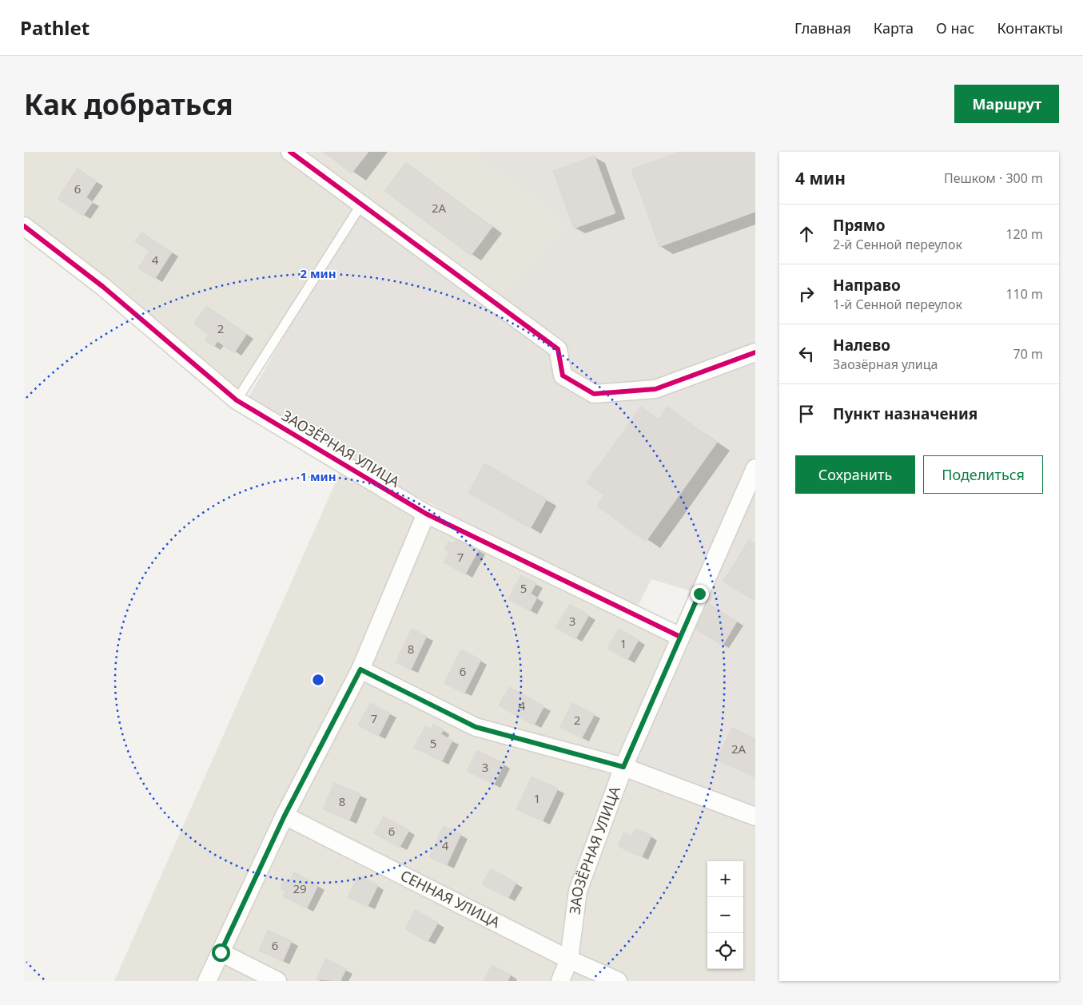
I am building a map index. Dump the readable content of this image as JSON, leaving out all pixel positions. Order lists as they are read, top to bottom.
{
  "streets": {
    "street": ["ЗАОЗЁРНАЯ УЛИЦА", "СЕННАЯ УЛИЦА"]
  },
  "crossings": [
    ["ЗАОЗЁРНАЯ УЛИЦА", "СЕННАЯ УЛИЦА"]
  ],
  "house_numbers": [
    "6",
    "2А",
    "4",
    "2",
    "7",
    "5",
    "3",
    "1",
    "8",
    "6",
    "4",
    "7",
    "2",
    "5",
    "2А",
    "3",
    "1",
    "8",
    "6",
    "4",
    "29",
    "6"
  ],
  "page": {
    "header": "Pathlet",
    "nav": [
      "Главная",
      "Карта",
      "О нас",
      "Контакты"
    ],
    "buttons": [
      "Маршрут",
      ["Сохранить", "Поделиться"]
    ],
    "title": "Как добраться",
    "heading": ["4 мин", "Пешком · 300 m"],
    "list": [
      ["Прямо", "2-й Сенной переулок", "120 m"],
      ["Направо", "1-й Сенной переулок", "110 m"],
      ["Налево", "Заозёрная улица", "70 m"],
      "Пункт назначения"
    ],
    "map_buttons": ["+", "−"]
  },
  "rings": ["2 мин", "1 мин"]
}
